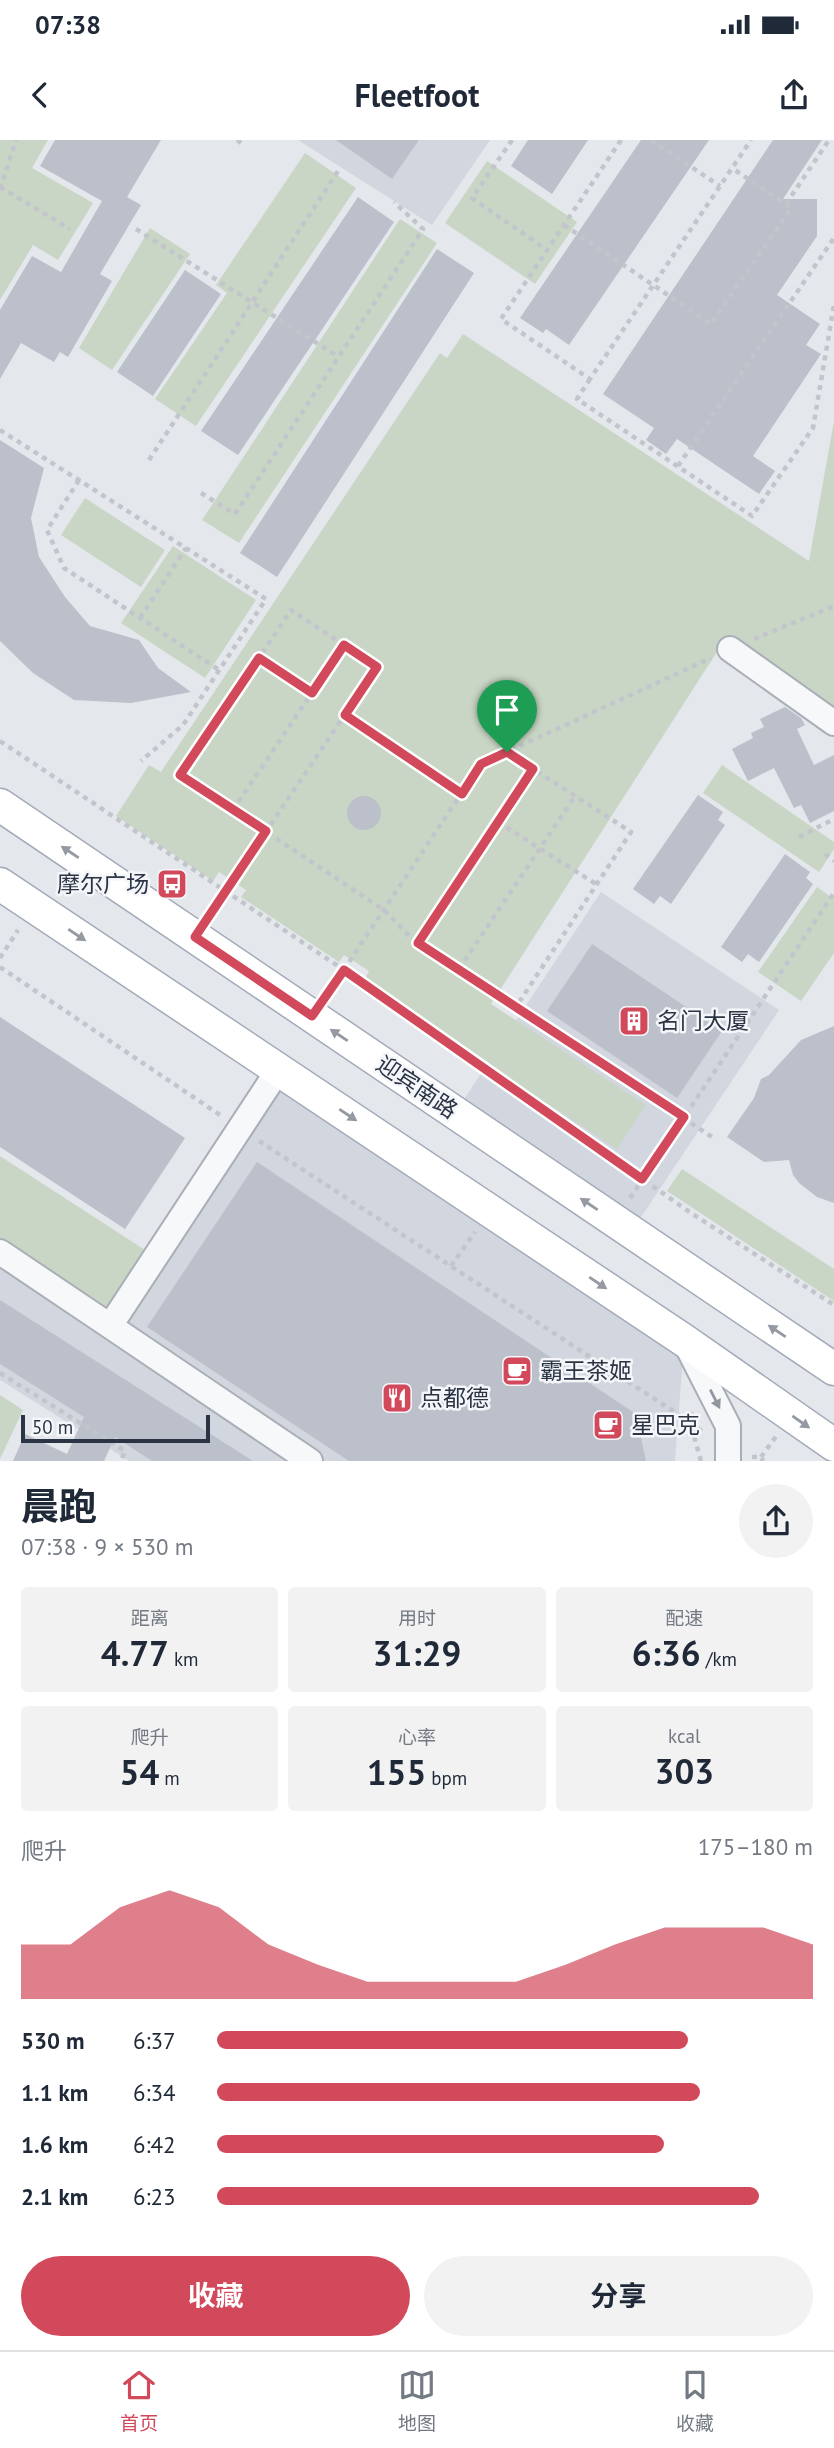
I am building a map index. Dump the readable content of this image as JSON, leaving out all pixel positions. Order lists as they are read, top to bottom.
{
  "streets": {
    "main road": ["迎宾南路"]
  },
  "places": {
    "bus stop": ["摩尔广场"],
    "building": ["名门大厦"],
    "cafe": ["霸王茶姬", "星巴克"],
    "restaurant": ["点都德"]
  },
  "scale_bar": "50 m",
  "page": {
    "status": "07:38",
    "header": "Fleetfoot",
    "scale": "50 m",
    "heading": ["晨跑", "07:38 · 9 × 530 m"],
    "stats": [
      ["距离", "4.77 km"],
      ["用时", "31:29"],
      ["配速", "6:36 /km"],
      ["爬升", "54 m"],
      ["心率", "155 bpm"],
      ["kcal", "303"]
    ],
    "chart": ["爬升", "175–180 m"],
    "list": [
      {
        "name": "530 m",
        "note": "6:37"
      },
      {
        "name": "1.1 km",
        "note": "6:34"
      },
      {
        "name": "1.6 km",
        "note": "6:42"
      },
      {
        "name": "2.1 km",
        "note": "6:23"
      }
    ],
    "buttons": ["收藏", "分享"],
    "tabs": ["首页", "地图", "收藏"]
  }
}
